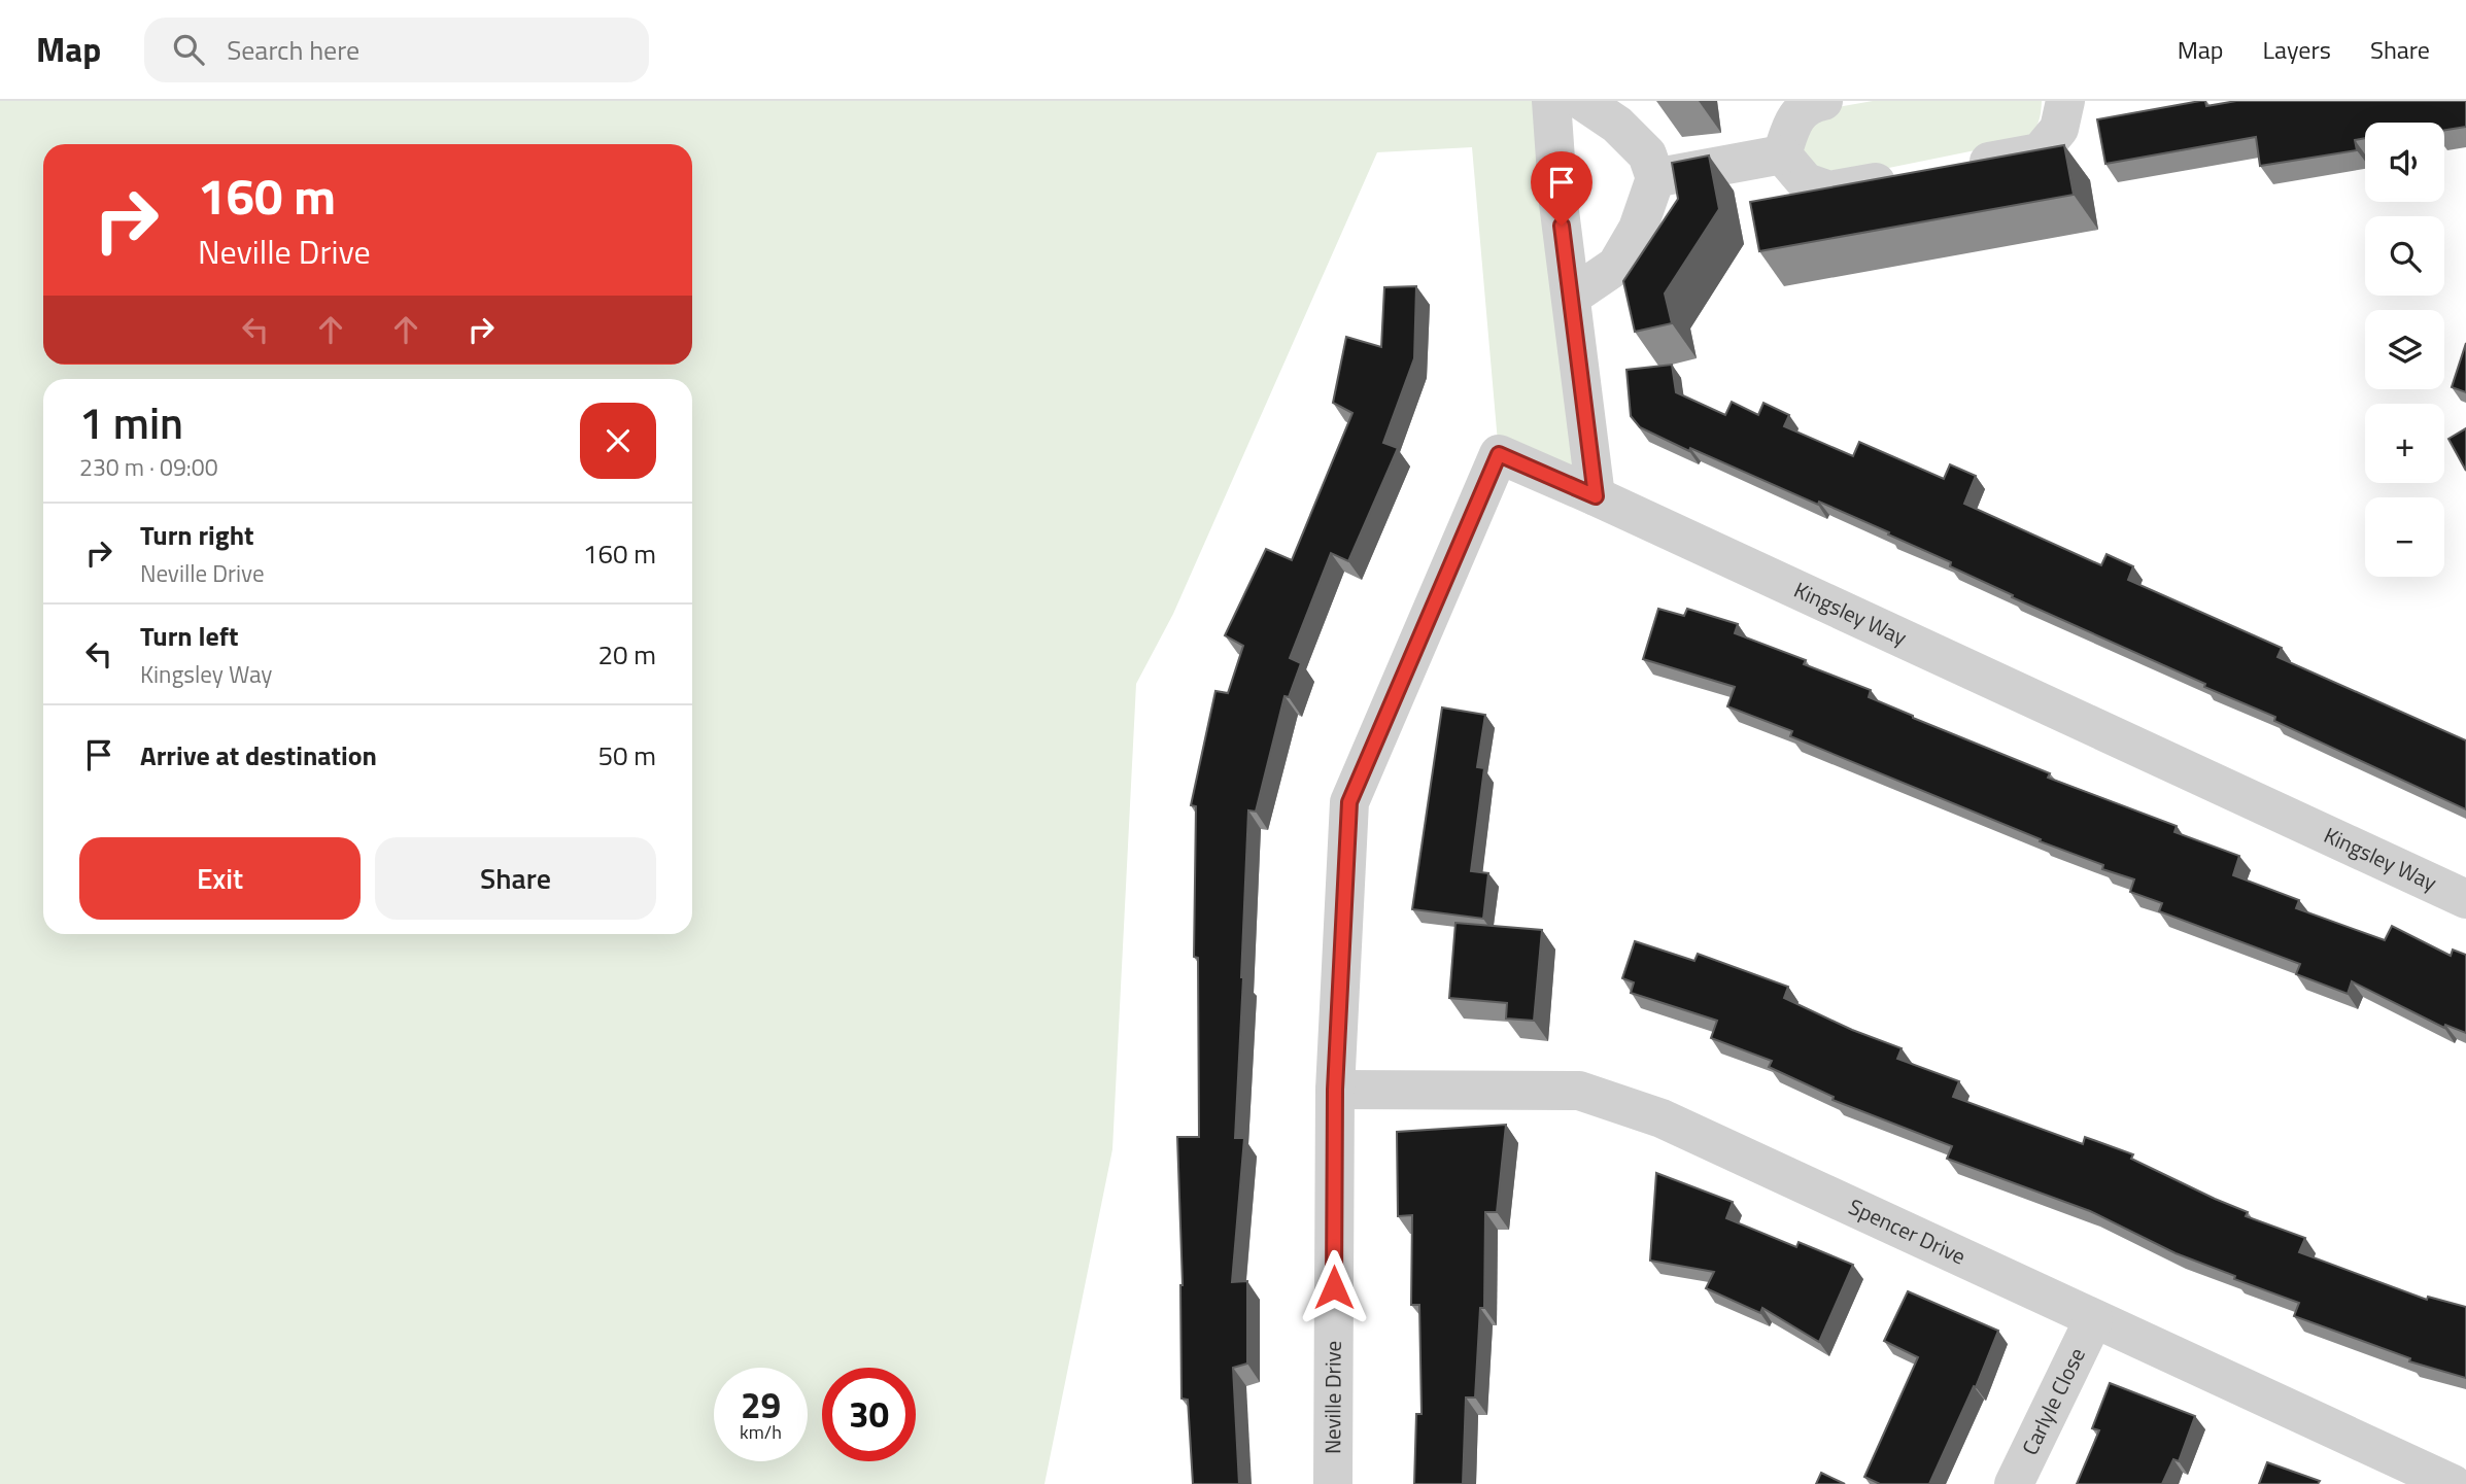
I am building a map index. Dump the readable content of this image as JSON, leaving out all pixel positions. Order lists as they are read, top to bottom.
{
  "streets": {
    "street": [
      "Kingsley Way",
      "Spencer Drive",
      "Neville Drive",
      "Carlyle Close"
    ]
  },
  "crossings": [
    ["Kingsley Way", "Neville Drive"],
    ["Spencer Drive", "Neville Drive"],
    ["Spencer Drive", "Carlyle Close"]
  ],
  "page": {
    "header": "Map",
    "search": "Search here",
    "nav": ["Map", "Layers", "Share"],
    "map_buttons": ["+", "−"],
    "turn": ["160 m", "Neville Drive"],
    "heading": ["1 min", "230 m · 09:00"],
    "list": [
      {
        "name": "Turn right",
        "note": "Neville Drive",
        "value": "160 m"
      },
      {
        "name": "Turn left",
        "note": "Kingsley Way",
        "value": "20 m"
      },
      {
        "name": "Arrive at destination",
        "value": "50 m"
      }
    ],
    "buttons": ["Exit", "Share"],
    "speed": "29 km/h",
    "limit": "30"
  }
}
